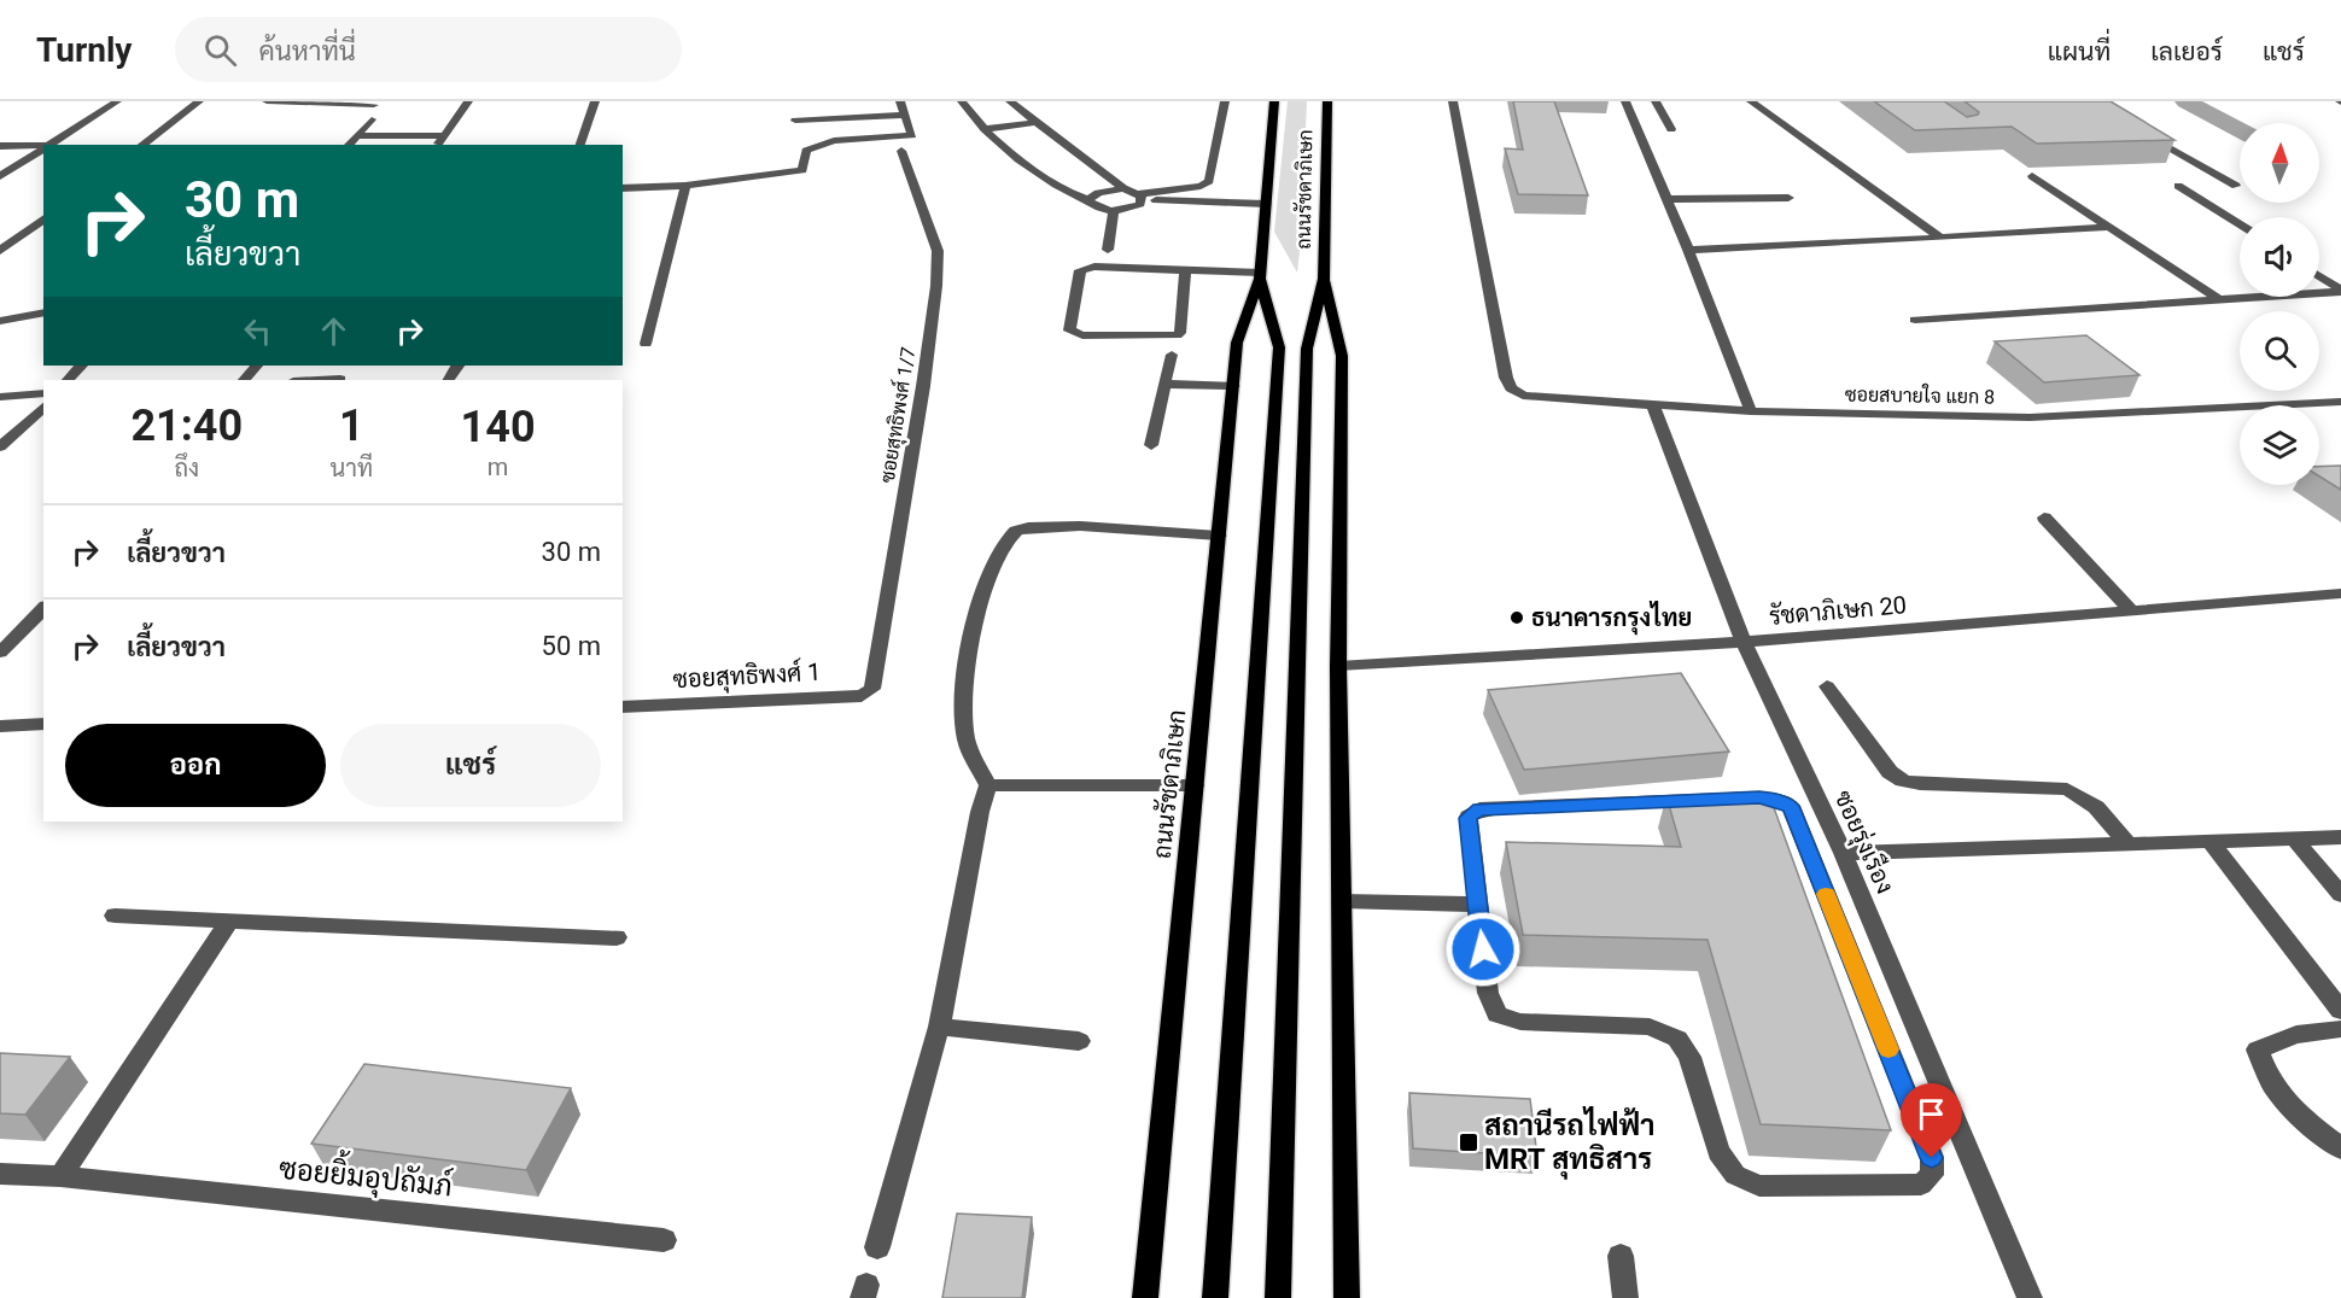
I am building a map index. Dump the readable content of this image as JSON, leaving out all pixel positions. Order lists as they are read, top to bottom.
{
  "streets": {
    "main road": ["ถนนรัชดาภิเษก"],
    "street": [
      "ซอยสบายใจ แยก 8",
      "ซอยสุทธิพงศ์ 1/7",
      "รัชดาภิเษก 20",
      "ซอยสุทธิพงศ์ 1",
      "ซอยรุ่งเรือง",
      "ซอยยิ้มอุปถัมภ์"
    ]
  },
  "crossings": [
    ["ถนนรัชดาภิเษก", "รัชดาภิเษก 20"],
    ["ซอยสบายใจ แยก 8", "ซอยรุ่งเรือง"],
    ["ซอยสุทธิพงศ์ 1/7", "ซอยสุทธิพงศ์ 1"],
    ["รัชดาภิเษก 20", "ซอยรุ่งเรือง"]
  ],
  "places": {
    "other": ["ธนาคารกรุงไทย"],
    "transit": ["สถานีรถไฟฟ้า MRT สุทธิสาร"]
  },
  "north": "top",
  "page": {
    "header": "Turnly",
    "search": "ค้นหาที่นี่",
    "nav": ["แผนที่", "เลเยอร์", "แชร์"],
    "turn": ["30 m", "เลี้ยวขวา"],
    "eta": [
      "21:40",
      "ถึง",
      "1",
      "นาที",
      "140",
      "m"
    ],
    "list": [
      {
        "name": "เลี้ยวขวา",
        "value": "30 m"
      },
      {
        "name": "เลี้ยวขวา",
        "value": "50 m"
      }
    ],
    "buttons": ["ออก", "แชร์"]
  }
}
